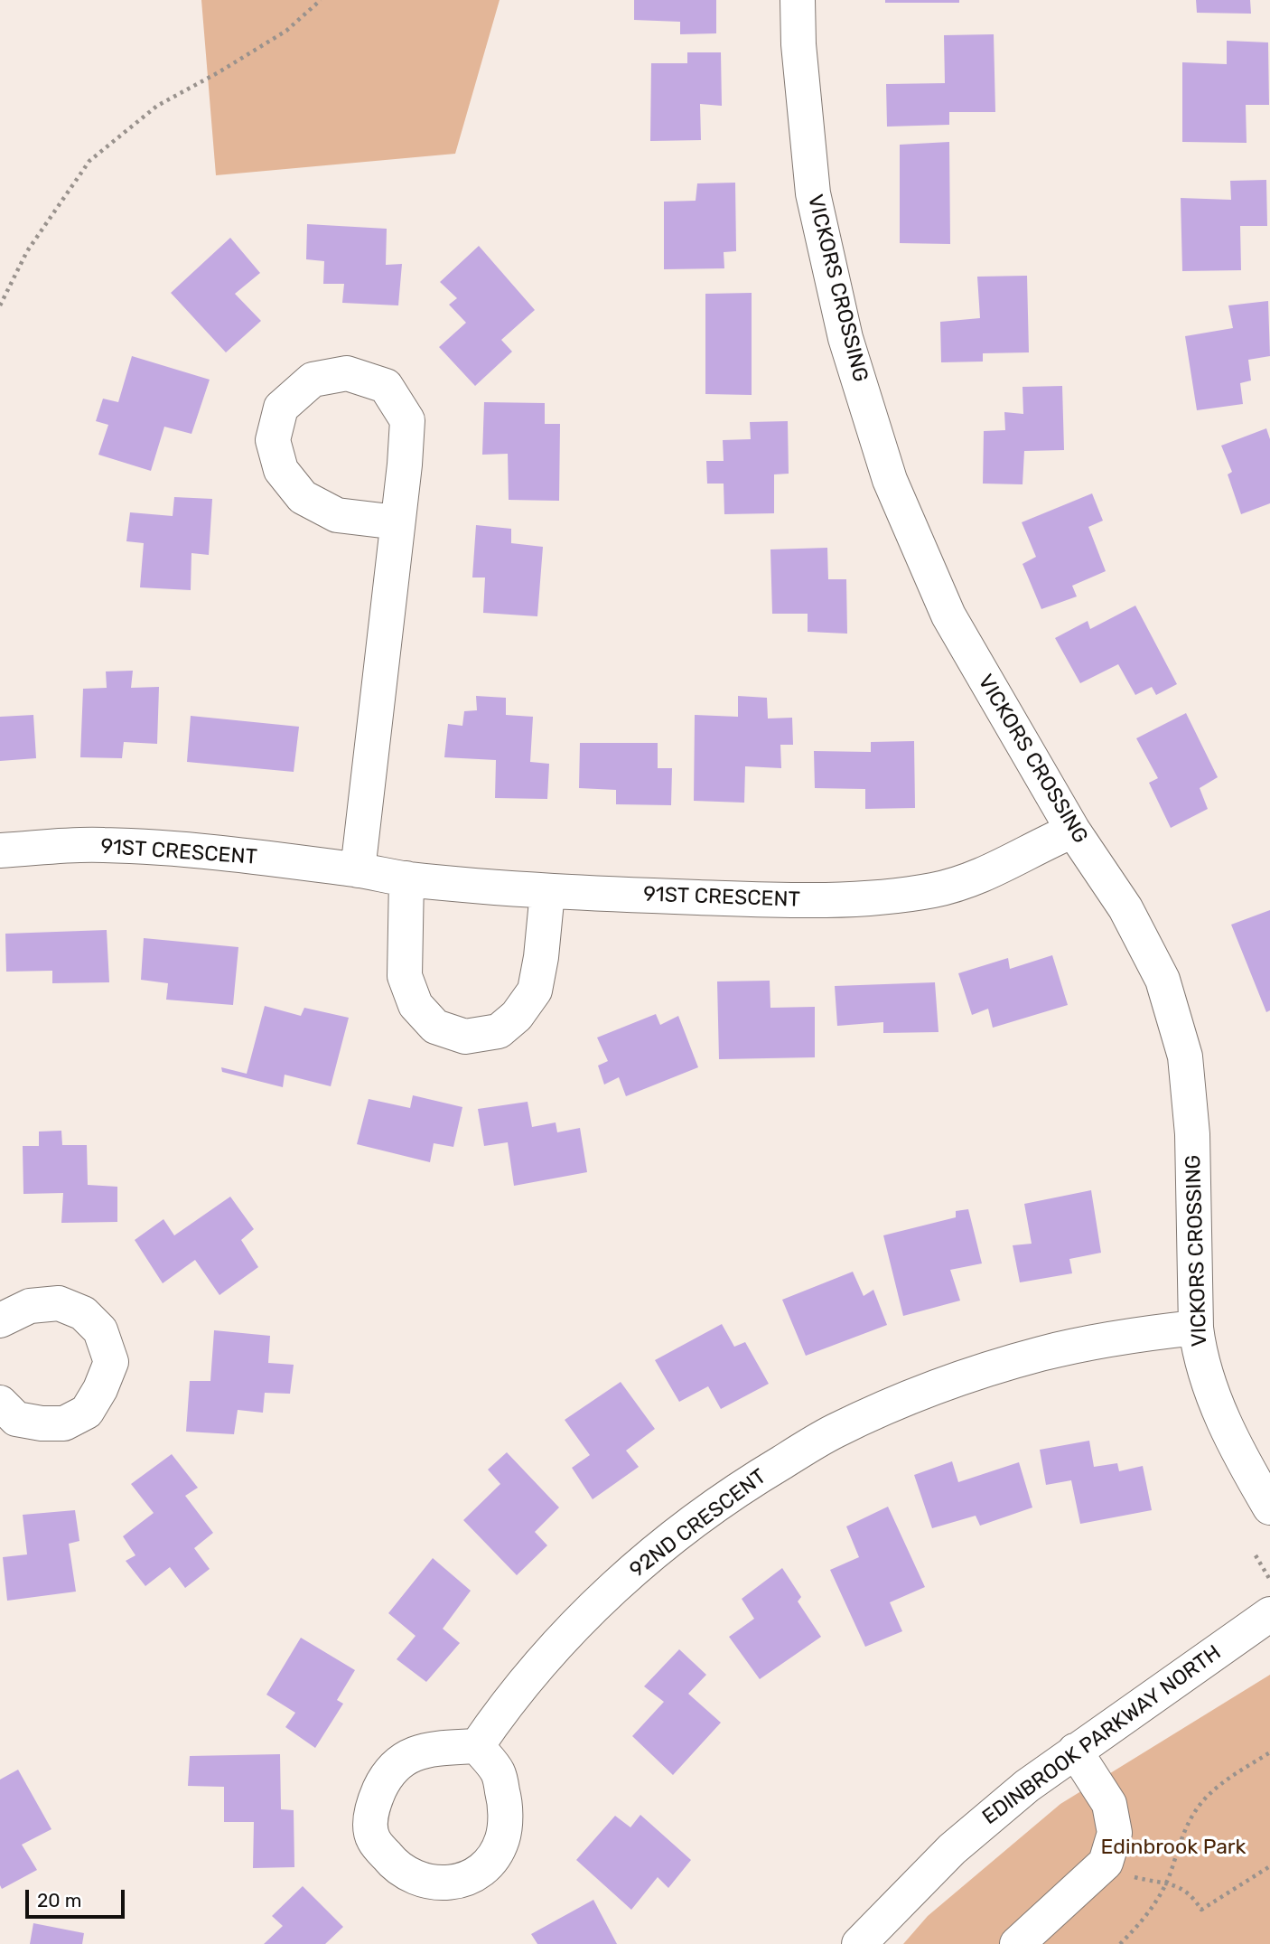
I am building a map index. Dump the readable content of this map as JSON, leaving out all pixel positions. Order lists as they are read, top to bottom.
{
  "streets": {
    "street": [
      "VICKORS CROSSING",
      "91ST CRESCENT",
      "92ND CRESCENT",
      "EDINBROOK PARKWAY NORTH"
    ]
  },
  "crossings": [
    ["VICKORS CROSSING", "91ST CRESCENT"],
    ["VICKORS CROSSING", "92ND CRESCENT"]
  ],
  "parks": ["Edinbrook Park"],
  "scale_bar": "20 m"
}
